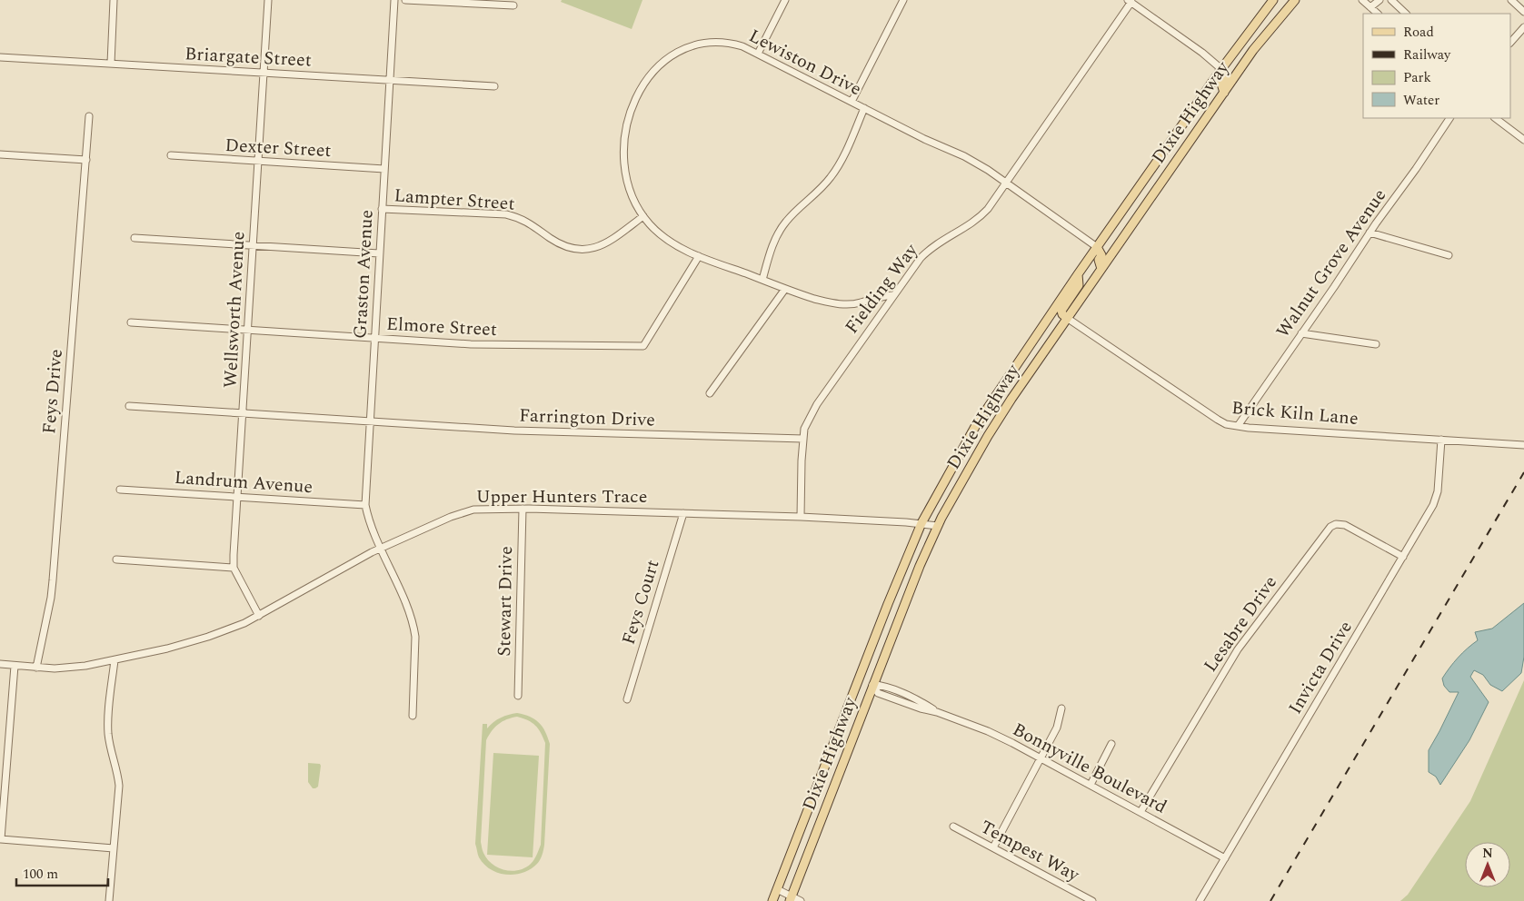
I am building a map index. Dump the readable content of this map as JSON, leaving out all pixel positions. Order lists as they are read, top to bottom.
{
  "streets": {
    "main road": ["Dixie Highway"],
    "street": [
      "Briargate Street",
      "Lewiston Drive",
      "Dexter Street",
      "Lampter Street",
      "Walnut Grove Avenue",
      "Graston Avenue",
      "Fielding Way",
      "Wellsworth Avenue",
      "Elmore Street",
      "Feys Drive",
      "Brick Kiln Lane",
      "Farrington Drive",
      "Landrum Avenue",
      "Upper Hunters Trace",
      "Stewart Drive",
      "Feys Court",
      "Lesabre Drive",
      "Invicta Drive",
      "Bonnyville Boulevard",
      "Tempest Way"
    ]
  },
  "crossings": [
    ["Briargate Street", "Graston Avenue"],
    ["Briargate Street", "Wellsworth Avenue"],
    ["Lewiston Drive", "Dixie Highway"],
    ["Lewiston Drive", "Lampter Street"],
    ["Lewiston Drive", "Fielding Way"],
    ["Lewiston Drive", "Elmore Street"],
    ["Dixie Highway", "Brick Kiln Lane"],
    ["Dixie Highway", "Upper Hunters Trace"],
    ["Dixie Highway", "Bonnyville Boulevard"],
    ["Dexter Street", "Graston Avenue"],
    ["Dexter Street", "Wellsworth Avenue"],
    ["Lampter Street", "Graston Avenue"],
    ["Walnut Grove Avenue", "Brick Kiln Lane"],
    ["Graston Avenue", "Elmore Street"],
    ["Graston Avenue", "Farrington Drive"],
    ["Graston Avenue", "Landrum Avenue"],
    ["Graston Avenue", "Upper Hunters Trace"],
    ["Fielding Way", "Farrington Drive"],
    ["Fielding Way", "Upper Hunters Trace"],
    ["Wellsworth Avenue", "Elmore Street"],
    ["Wellsworth Avenue", "Farrington Drive"],
    ["Wellsworth Avenue", "Landrum Avenue"],
    ["Feys Drive", "Upper Hunters Trace"],
    ["Brick Kiln Lane", "Invicta Drive"],
    ["Upper Hunters Trace", "Stewart Drive"],
    ["Upper Hunters Trace", "Feys Court"],
    ["Lesabre Drive", "Invicta Drive"],
    ["Lesabre Drive", "Bonnyville Boulevard"],
    ["Invicta Drive", "Bonnyville Boulevard"]
  ],
  "legend": [
    "Road",
    "Railway",
    "Park",
    "Water"
  ],
  "scale_bar": "100 m",
  "north": "top"
}
